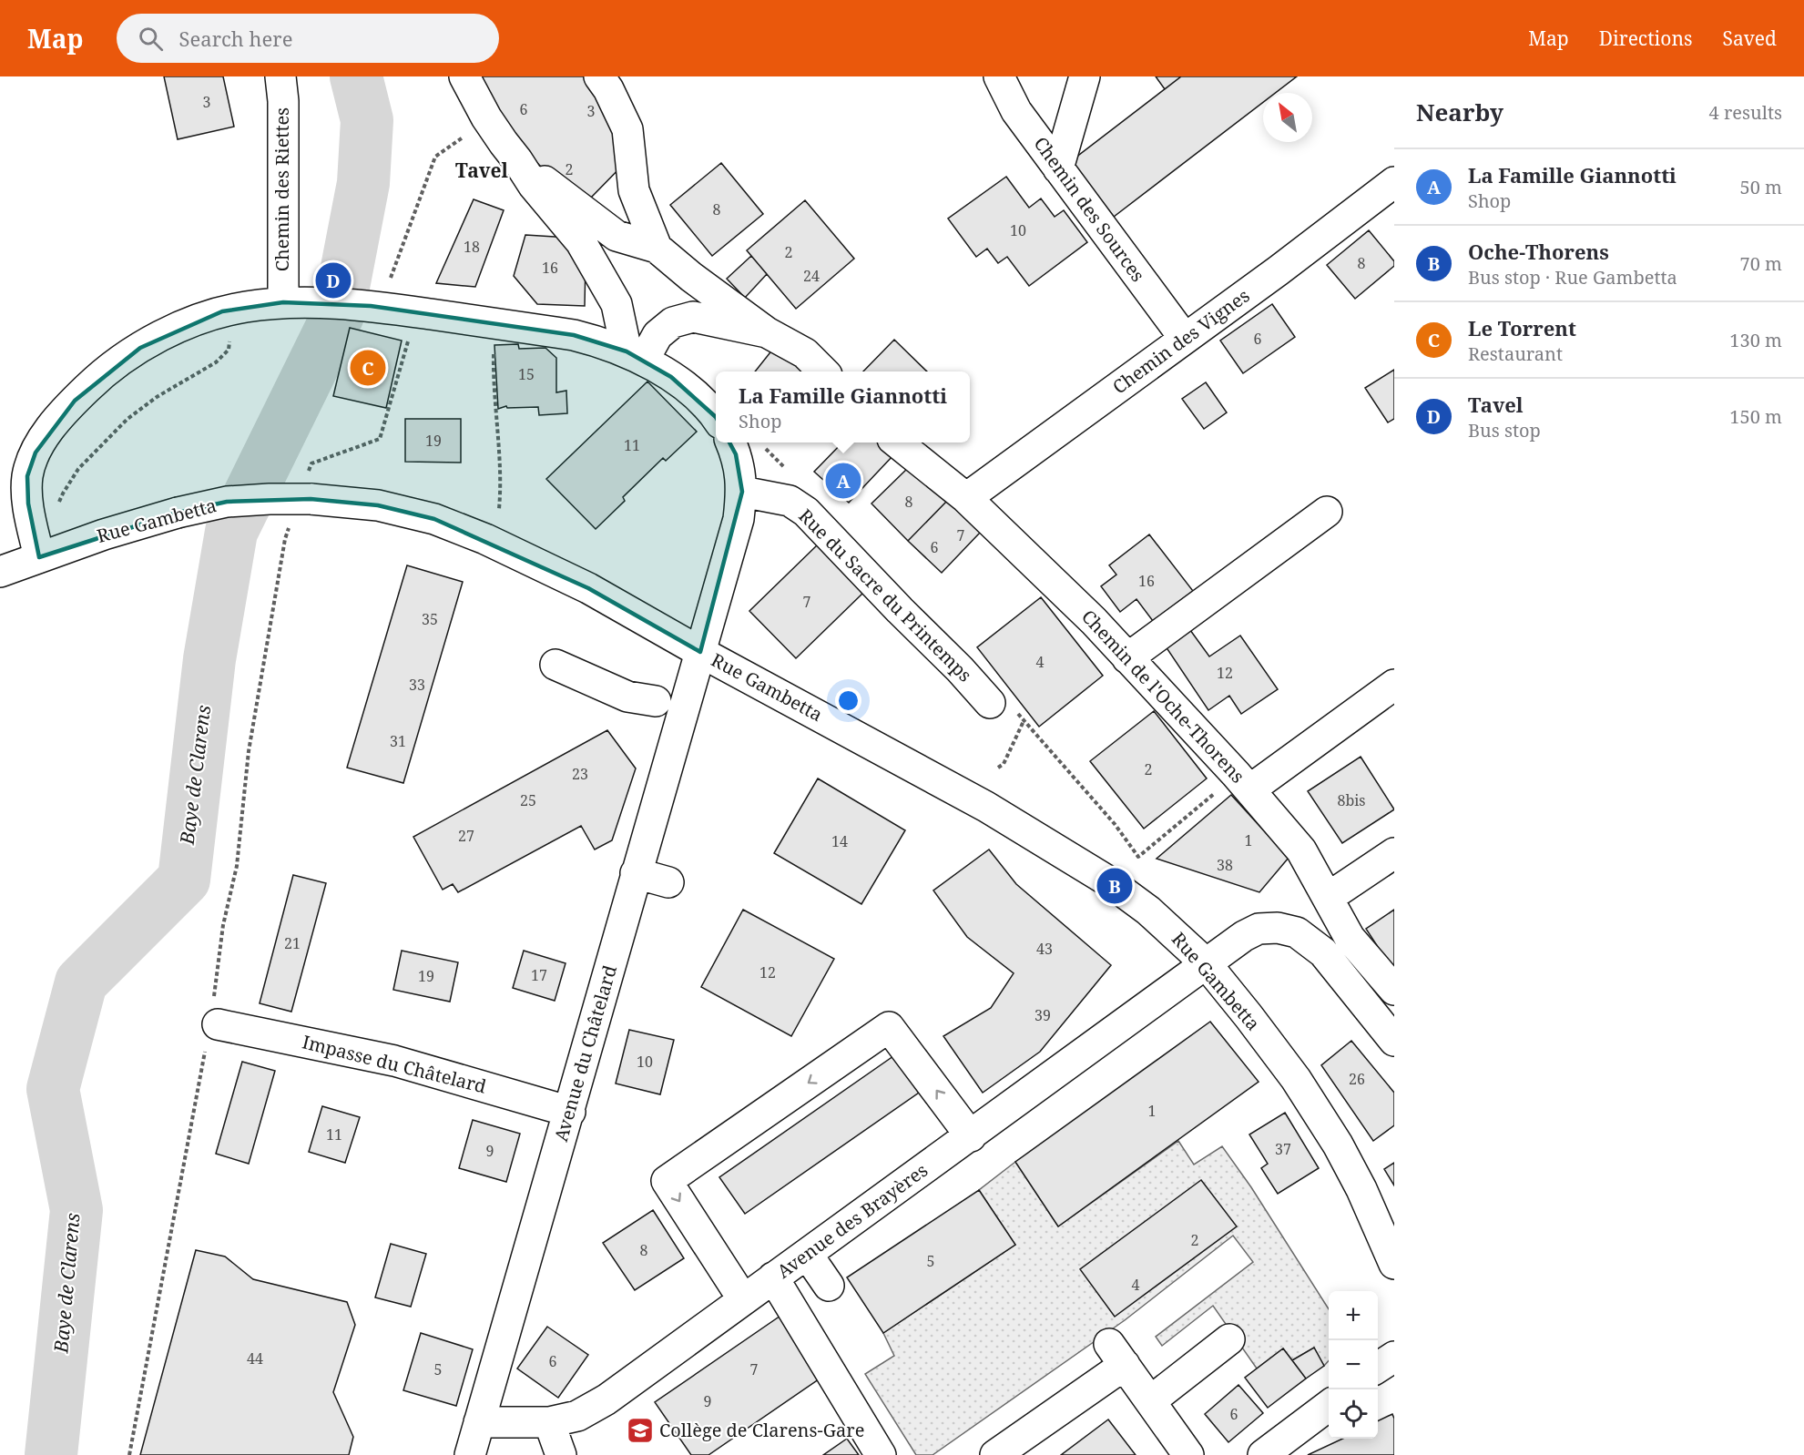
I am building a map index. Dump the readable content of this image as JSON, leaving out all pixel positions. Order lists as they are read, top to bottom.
{
  "streets": {
    "street": [
      "Chemin des Riettes",
      "Chemin des Sources",
      "Chemin des Vignes",
      "Rue Gambetta",
      "Rue du Sacre du Printemps",
      "Chemin de l'Oche-Thorens",
      "Avenue du Châtelard",
      "Impasse du Châtelard",
      "Avenue des Brayères"
    ]
  },
  "crossings": [
    ["Chemin des Sources", "Chemin des Vignes"],
    ["Chemin des Vignes", "Chemin de l'Oche-Thorens"],
    ["Rue Gambetta", "Avenue du Châtelard"],
    ["Rue Gambetta", "Avenue des Brayères"],
    ["Avenue du Châtelard", "Impasse du Châtelard"],
    ["Avenue du Châtelard", "Avenue des Brayères"]
  ],
  "districts": ["Tavel"],
  "water": ["Baye de Clarens"],
  "places": {
    "school or university": ["Collège de Clarens-Gare"]
  },
  "house_numbers": [
    "3",
    "6",
    "3",
    "2",
    "8",
    "10",
    "18",
    "2",
    "8",
    "16",
    "24",
    "6",
    "15",
    "19",
    "11",
    "8",
    "7",
    "6",
    "16",
    "7",
    "35",
    "4",
    "12",
    "33",
    "31",
    "2",
    "23",
    "25",
    "8bis",
    "27",
    "1",
    "14",
    "38",
    "21",
    "43",
    "12",
    "17",
    "19",
    "39",
    "10",
    "26",
    "1",
    "11",
    "37",
    "9",
    "2",
    "8",
    "5",
    "4",
    "44",
    "6",
    "5",
    "7",
    "9",
    "6"
  ],
  "north": "top left",
  "page": {
    "header": "Map",
    "search": "Search here",
    "nav": ["Map", "Directions", "Saved"],
    "heading": ["Nearby", "4 results"],
    "list": [
      {
        "mark": "A",
        "name": "La Famille Giannotti",
        "note": "Shop",
        "value": "50 m"
      },
      {
        "mark": "B",
        "name": "Oche-Thorens",
        "note": "Bus stop · Rue Gambetta",
        "value": "70 m"
      },
      {
        "mark": "C",
        "name": "Le Torrent",
        "note": "Restaurant",
        "value": "130 m"
      },
      {
        "mark": "D",
        "name": "Tavel",
        "note": "Bus stop",
        "value": "150 m"
      }
    ],
    "pins": [
      "D",
      "C",
      "A",
      "B"
    ],
    "popup": ["La Famille Giannotti", "Shop"],
    "map_buttons": ["+", "−"]
  }
}
